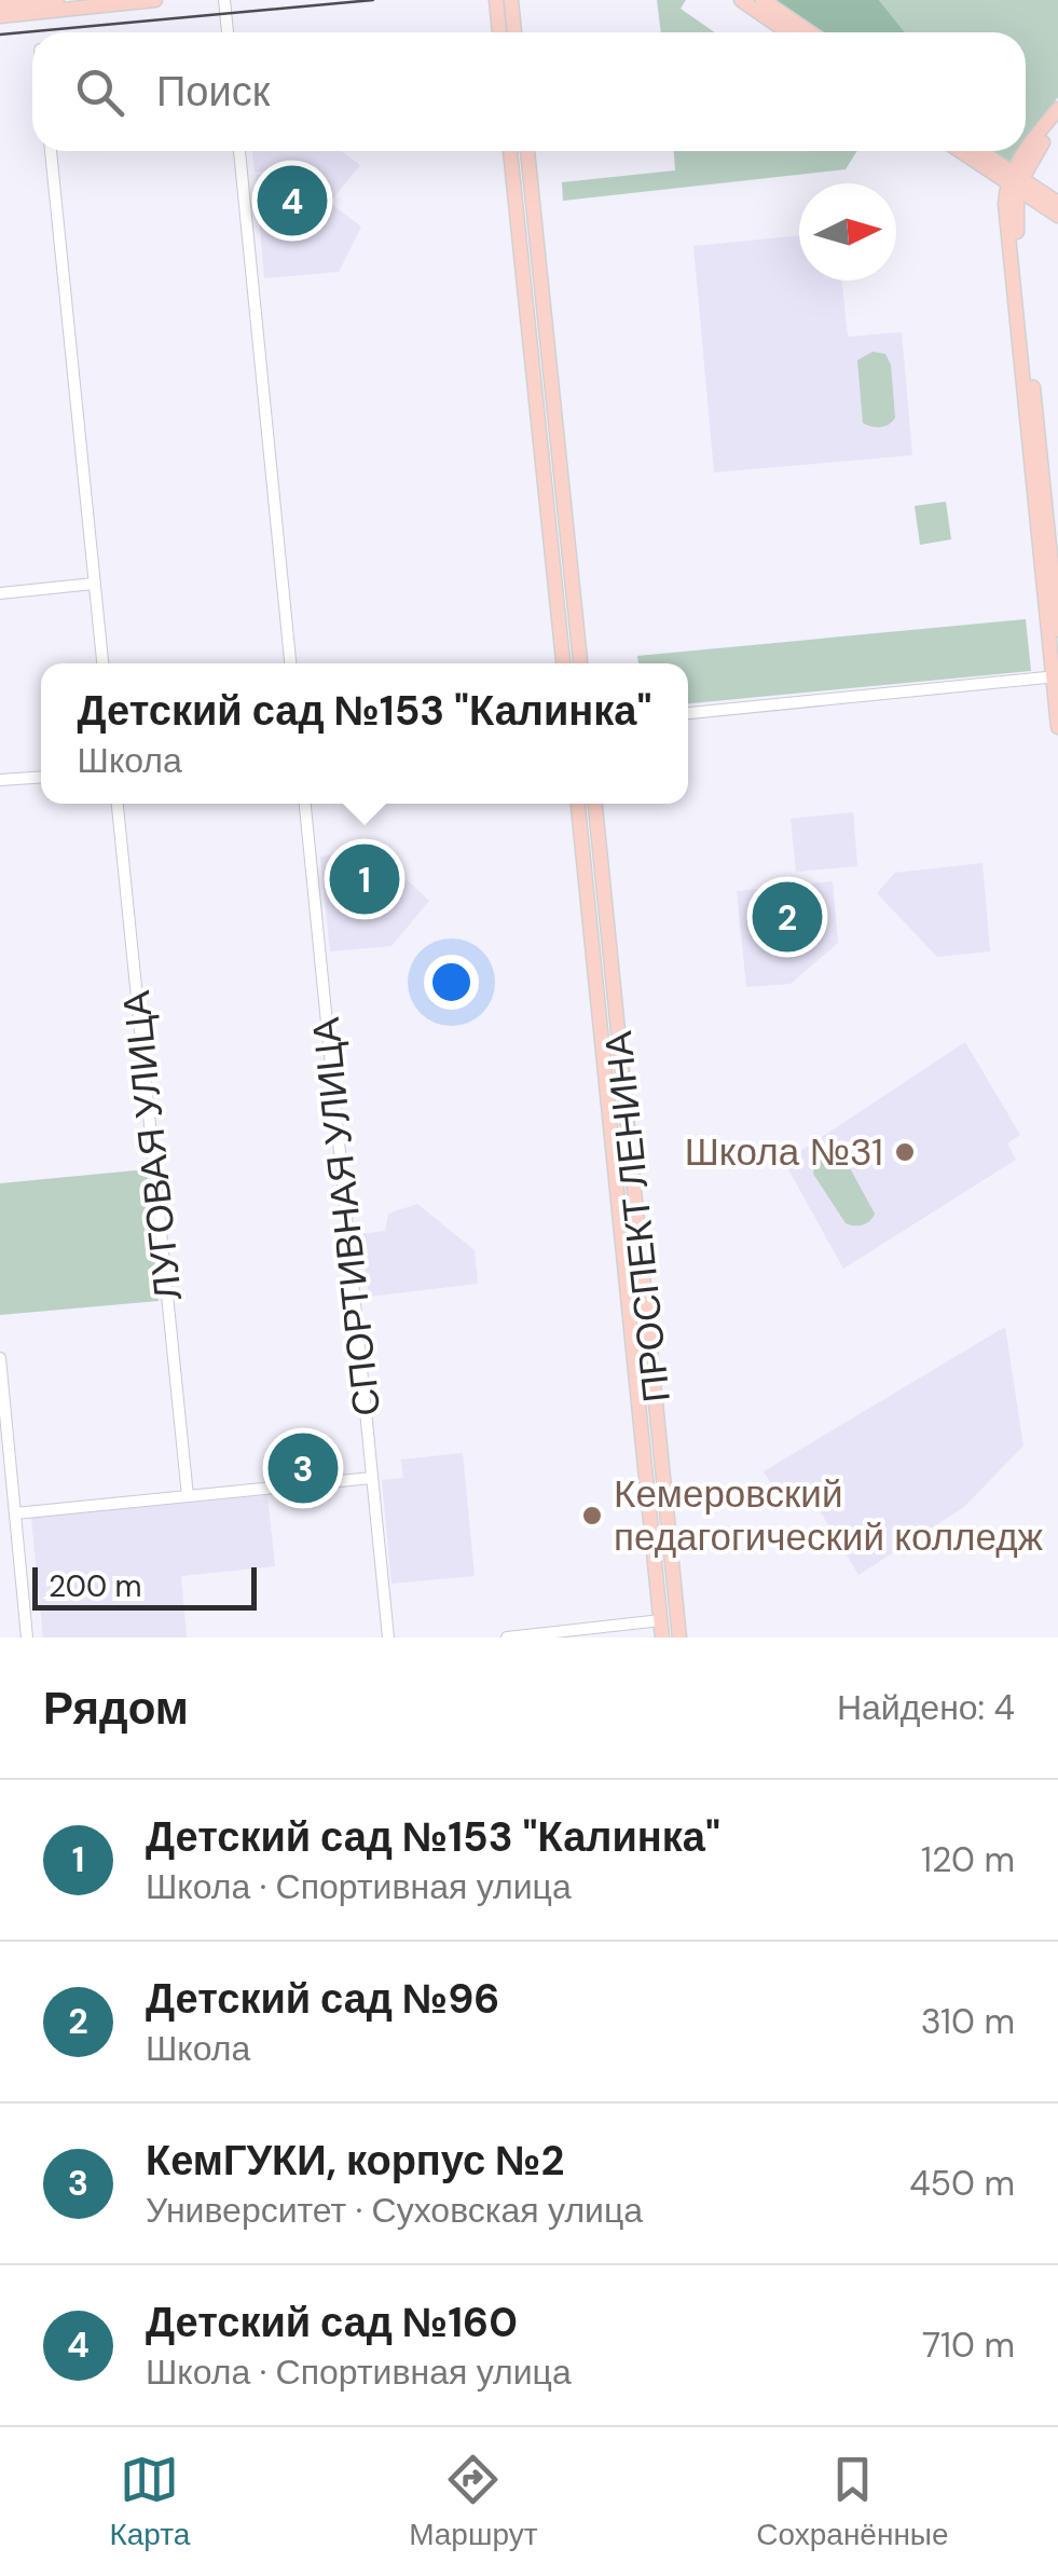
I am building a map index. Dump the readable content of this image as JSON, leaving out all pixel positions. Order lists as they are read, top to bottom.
{
  "streets": {
    "main road": ["ПРОСПЕКТ ЛЕНИНА"],
    "street": ["ЛУГОВАЯ УЛИЦА", "СПОРТИВНАЯ УЛИЦА"]
  },
  "places": ["Школа №31", "Кемеровский педагогический колледж"],
  "scale_bar": "200 m",
  "north": "right",
  "page": {
    "search": "Поиск",
    "pins": [
      "4",
      "1",
      "2",
      "3"
    ],
    "popup": ["Детский сад №153 \"Калинка\"", "Школа"],
    "scale": "200 m",
    "heading": ["Рядом", "Найдено: 4"],
    "list": [
      {
        "mark": "1",
        "name": "Детский сад №153 \"Калинка\"",
        "note": "Школа · Спортивная улица",
        "value": "120 m"
      },
      {
        "mark": "2",
        "name": "Детский сад №96",
        "note": "Школа",
        "value": "310 m"
      },
      {
        "mark": "3",
        "name": "КемГУКИ, корпус №2",
        "note": "Университет · Суховская улица",
        "value": "450 m"
      },
      {
        "mark": "4",
        "name": "Детский сад №160",
        "note": "Школа · Спортивная улица",
        "value": "710 m"
      }
    ],
    "nav": ["Карта", "Маршрут", "Сохранённые"]
  }
}
